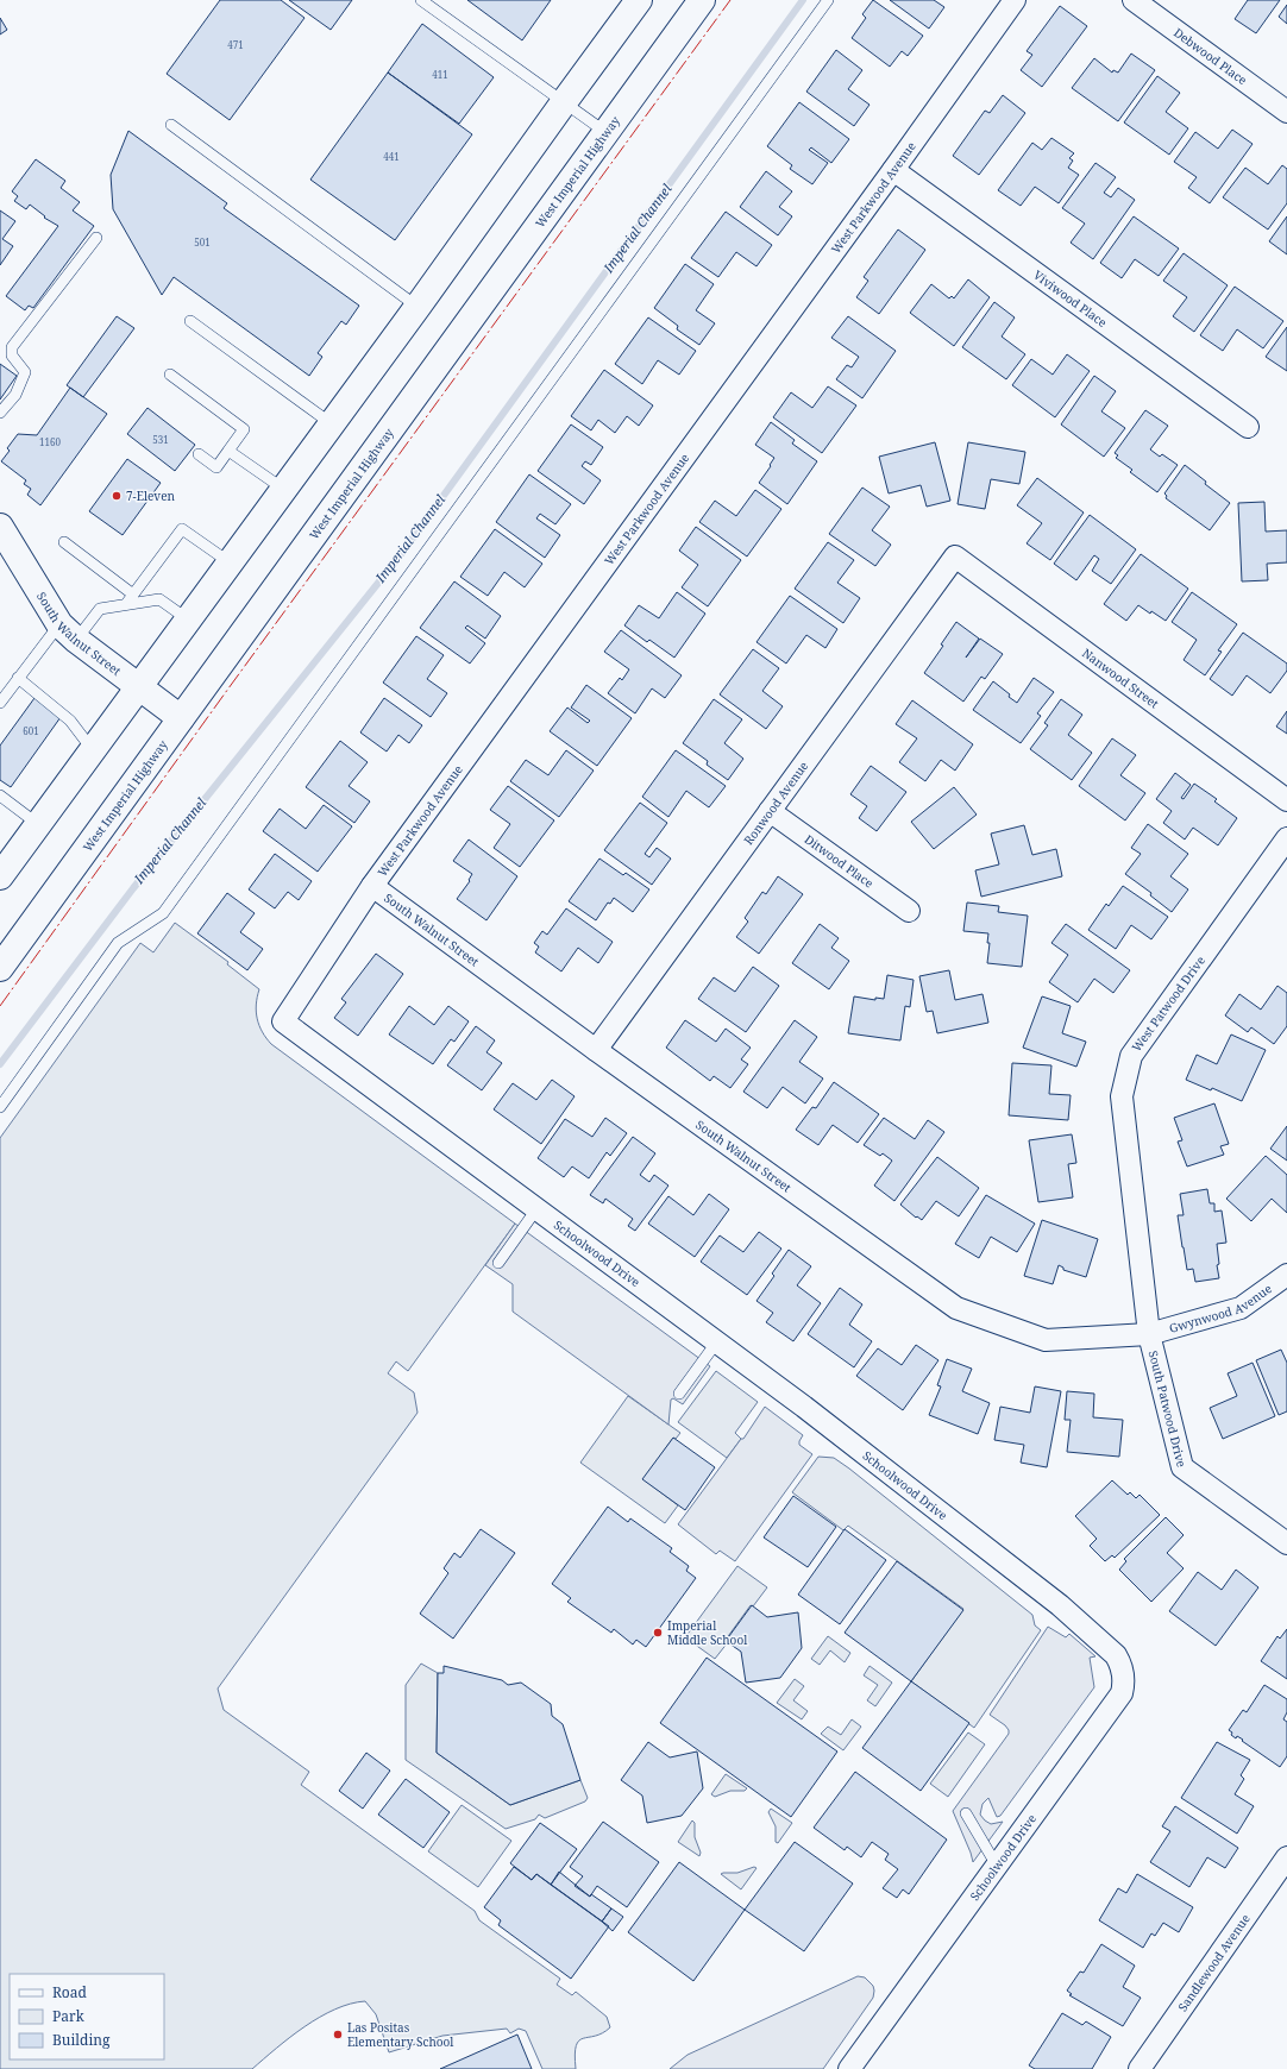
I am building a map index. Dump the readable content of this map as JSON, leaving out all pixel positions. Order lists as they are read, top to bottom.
{
  "streets": {
    "main road": ["West Imperial Highway", "South Walnut Street"],
    "street": [
      "Debwood Place",
      "West Parkwood Avenue",
      "Viviwood Place",
      "Nanwood Street",
      "Ronwood Avenue",
      "Ditwood Place",
      "West Patwood Drive",
      "Schoolwood Drive",
      "Gwynwood Avenue",
      "South Patwood Drive",
      "Sandlewood Avenue"
    ]
  },
  "crossings": [
    ["West Imperial Highway", "South Walnut Street"],
    ["West Parkwood Avenue", "Viviwood Place"],
    ["West Parkwood Avenue", "South Walnut Street"],
    ["West Parkwood Avenue", "Schoolwood Drive"],
    ["South Walnut Street", "Ronwood Avenue"],
    ["South Walnut Street", "West Patwood Drive"],
    ["South Walnut Street", "Gwynwood Avenue"],
    ["South Walnut Street", "South Patwood Drive"],
    ["Nanwood Street", "Ronwood Avenue"],
    ["Ronwood Avenue", "Ditwood Place"],
    ["West Patwood Drive", "Gwynwood Avenue"],
    ["West Patwood Drive", "South Patwood Drive"],
    ["Gwynwood Avenue", "South Patwood Drive"]
  ],
  "water": ["Imperial Channel"],
  "places": ["7-Eleven", "Imperial Middle School", "Las Positas Elementary School"],
  "house_numbers": [
    "471",
    "411",
    "441",
    "501",
    "531",
    "1160",
    "601"
  ],
  "legend": ["Road", "Park", "Building"]
}
